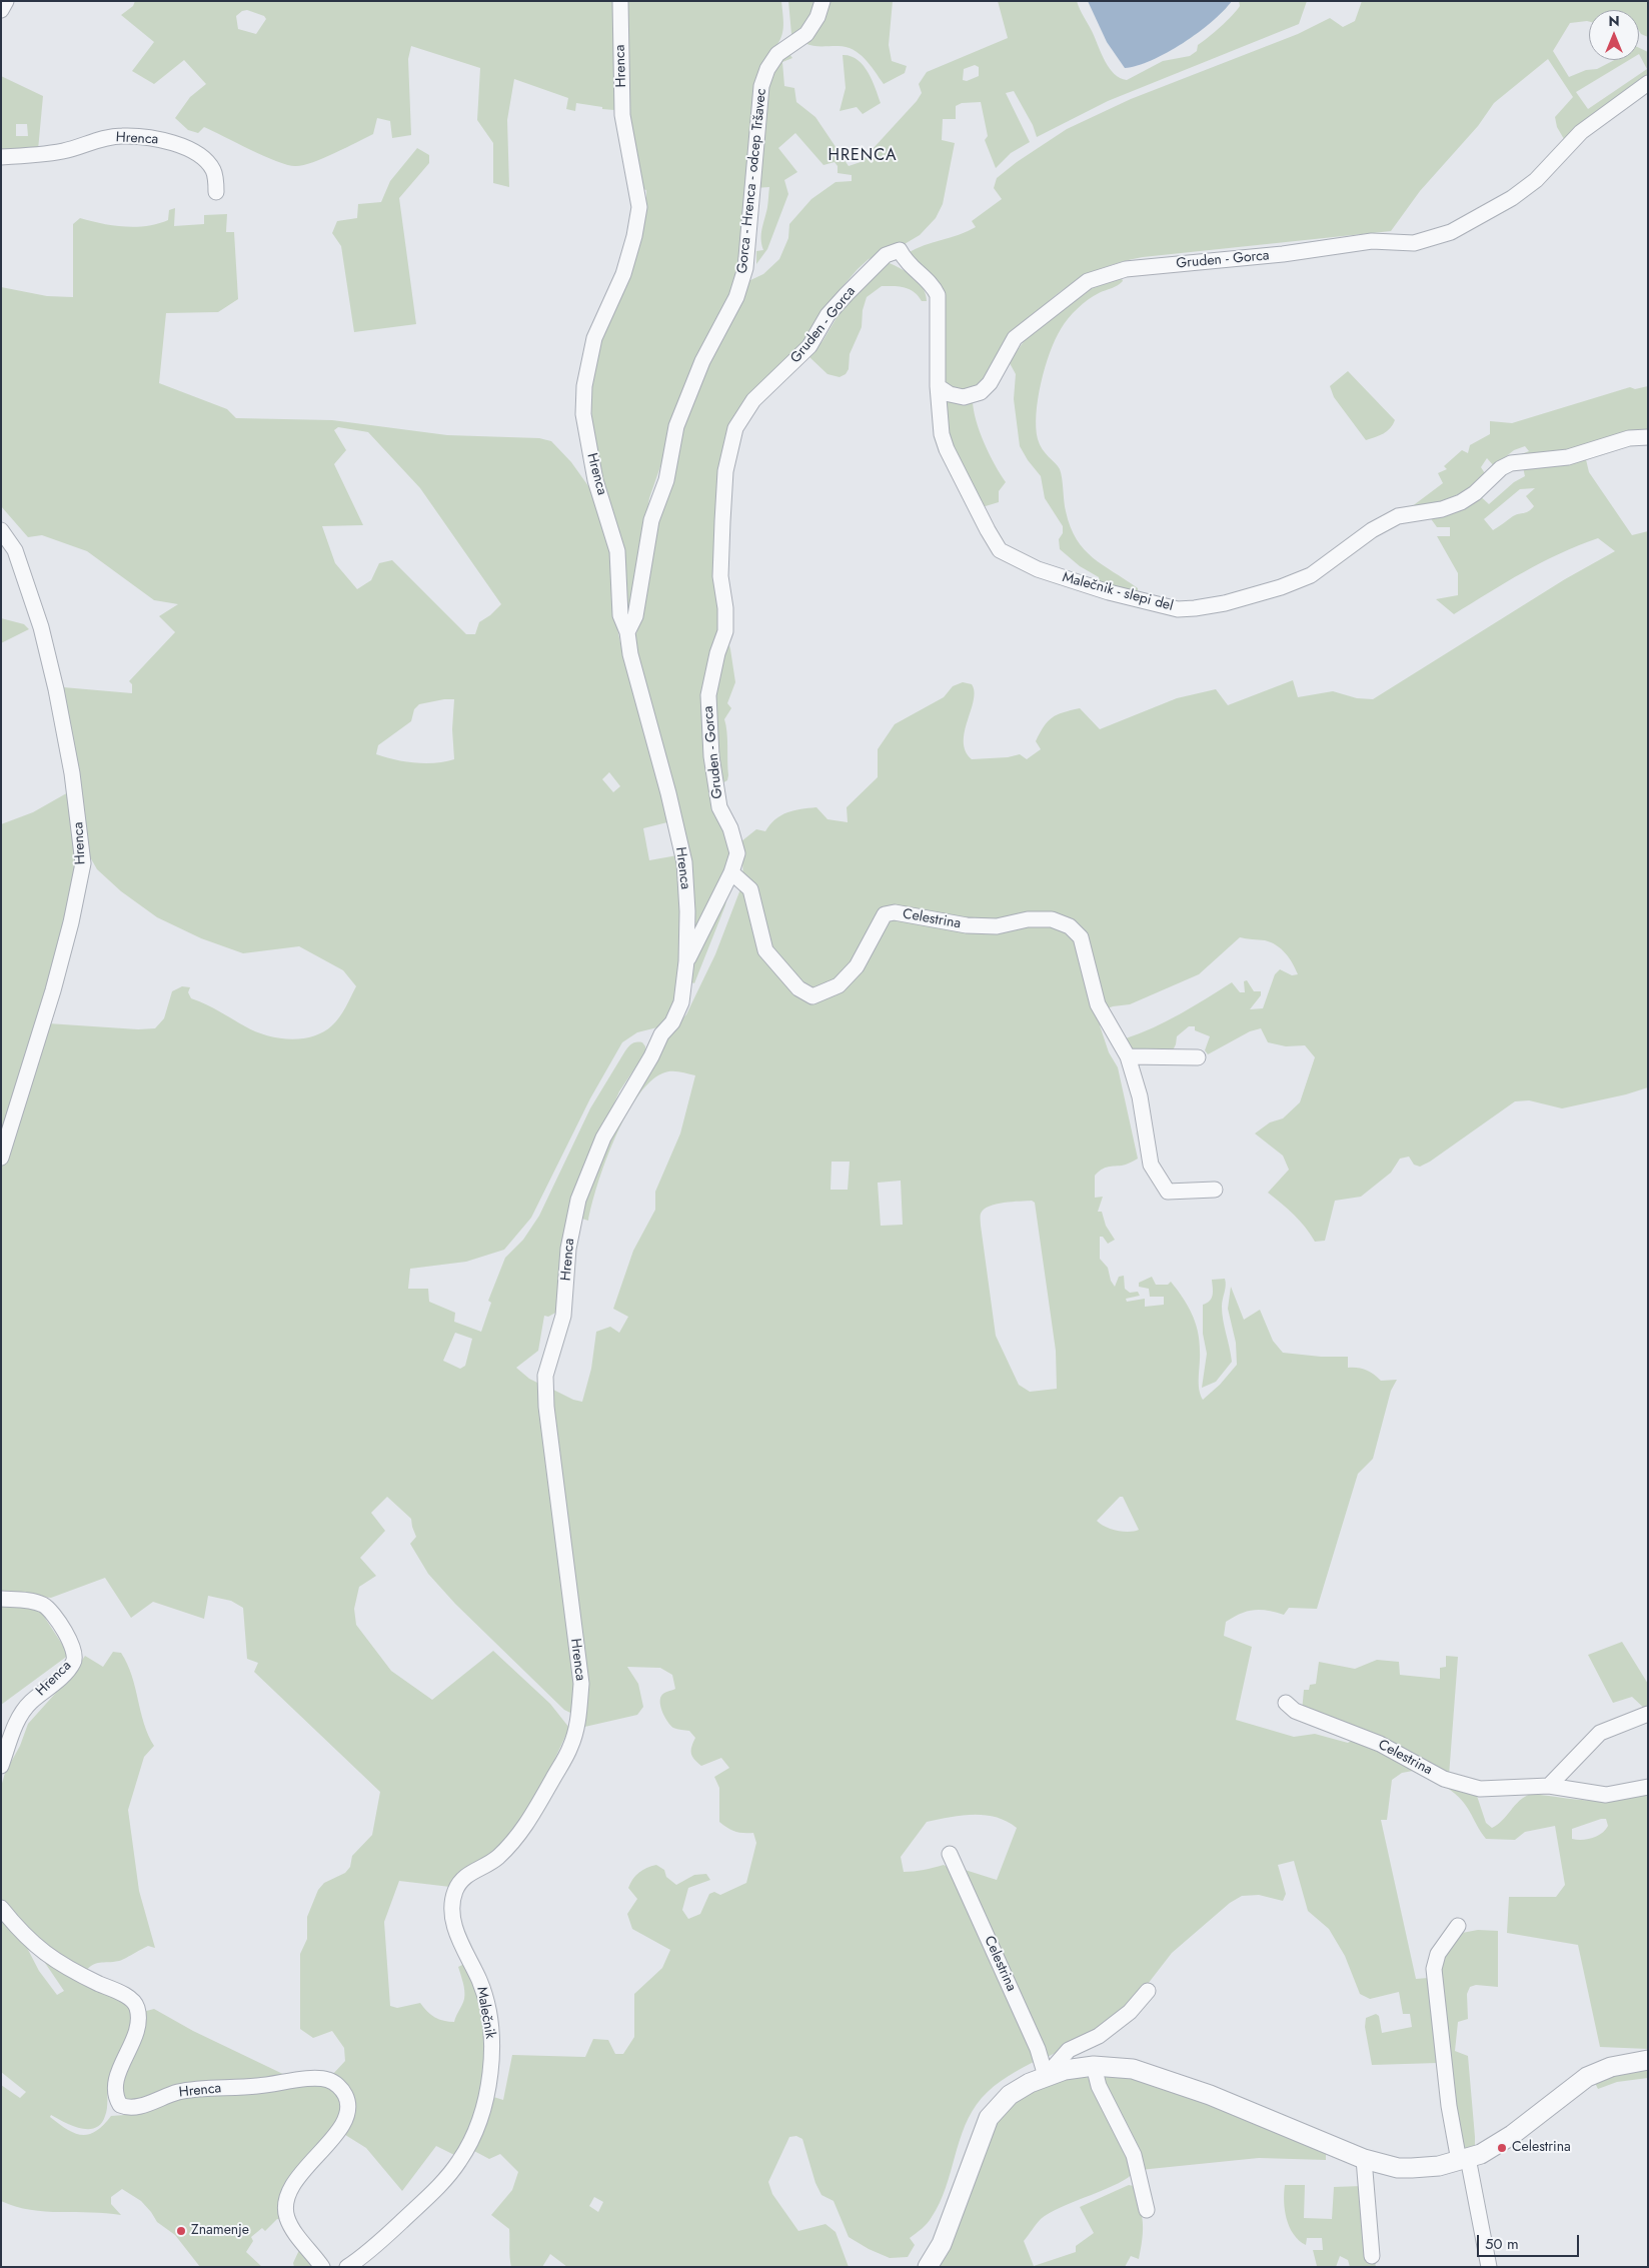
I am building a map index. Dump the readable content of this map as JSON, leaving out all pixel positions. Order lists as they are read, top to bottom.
{
  "streets": {
    "street": [
      "Hrenca",
      "Gorca - Hrenca - odcep Tršavec",
      "Gruden - Gorca",
      "Malečnik - slepi del",
      "Celestrina",
      "Malečnik"
    ]
  },
  "crossings": [
    ["Hrenca", "Gorca - Hrenca - odcep Tršavec"],
    ["Hrenca", "Gruden - Gorca"],
    ["Hrenca", "Malečnik"],
    ["Gruden - Gorca", "Malečnik - slepi del"],
    ["Gruden - Gorca", "Celestrina"]
  ],
  "districts": ["HRENCA"],
  "places": ["Celestrina", "Znamenje"],
  "scale_bar": "50 m",
  "north": "top"
}
